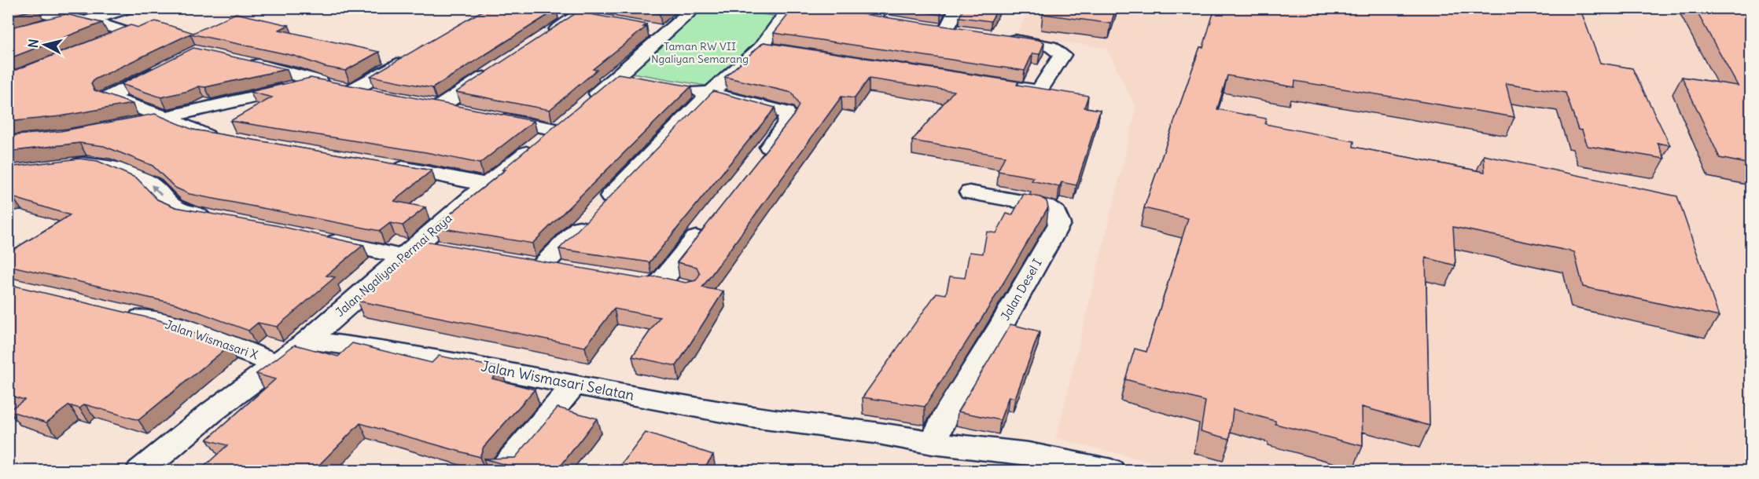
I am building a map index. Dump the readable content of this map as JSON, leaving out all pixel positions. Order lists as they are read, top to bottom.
{
  "streets": {
    "street": [
      "Jalan Ngaliyan Permai Raya",
      "Jalan Desel I",
      "Jalan Wismasari X",
      "Jalan Wismasari Selatan"
    ]
  },
  "crossings": [
    ["Jalan Ngaliyan Permai Raya", "Jalan Wismasari Selatan"],
    ["Jalan Desel I", "Jalan Wismasari Selatan"]
  ],
  "parks": ["Taman RW VII Ngaliyan Semarang"],
  "north": "left"
}
